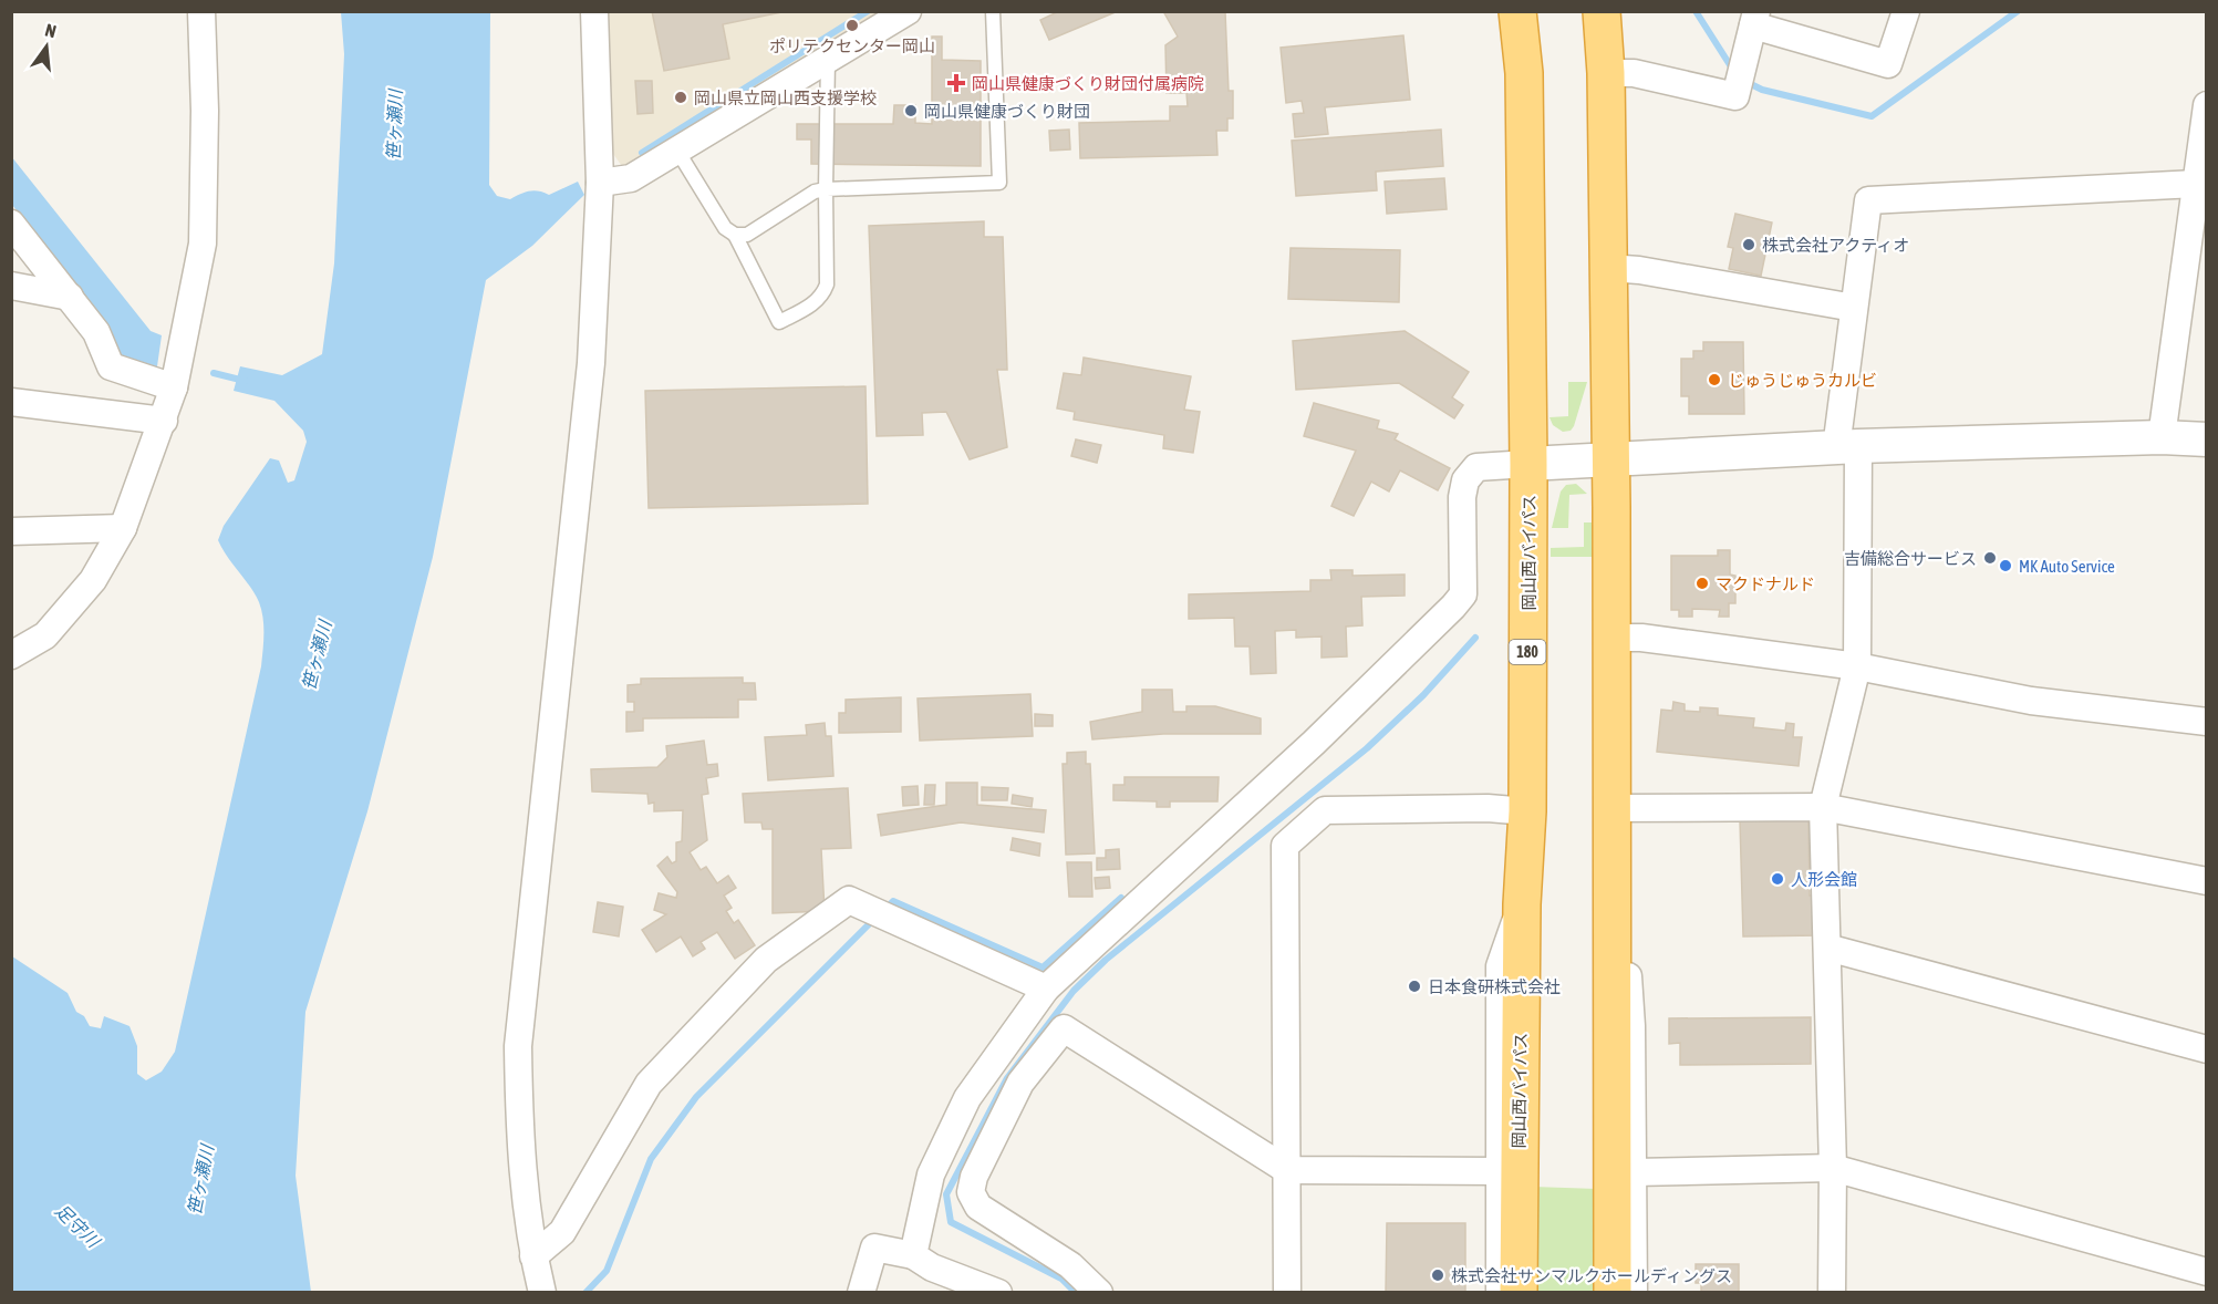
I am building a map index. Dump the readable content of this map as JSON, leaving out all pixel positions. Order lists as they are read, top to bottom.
{
  "streets": {
    "highway": ["岡山西バイパス", "180"]
  },
  "water": ["笹ヶ瀬川", "足守川"],
  "places": {
    "other": [
      "ポリテクセンター岡山",
      "岡山県立岡山西支援学校",
      "岡山県健康づくり財団",
      "株式会社アクティオ",
      "じゅうじゅうカルビ",
      "吉備総合サービス",
      "MK Auto Service",
      "マクドナルド",
      "人形会館",
      "日本食研株式会社",
      "株式会社サンマルクホールディングス"
    ],
    "health": ["岡山県健康づくり財団付属病院"]
  },
  "north": "top"
}
